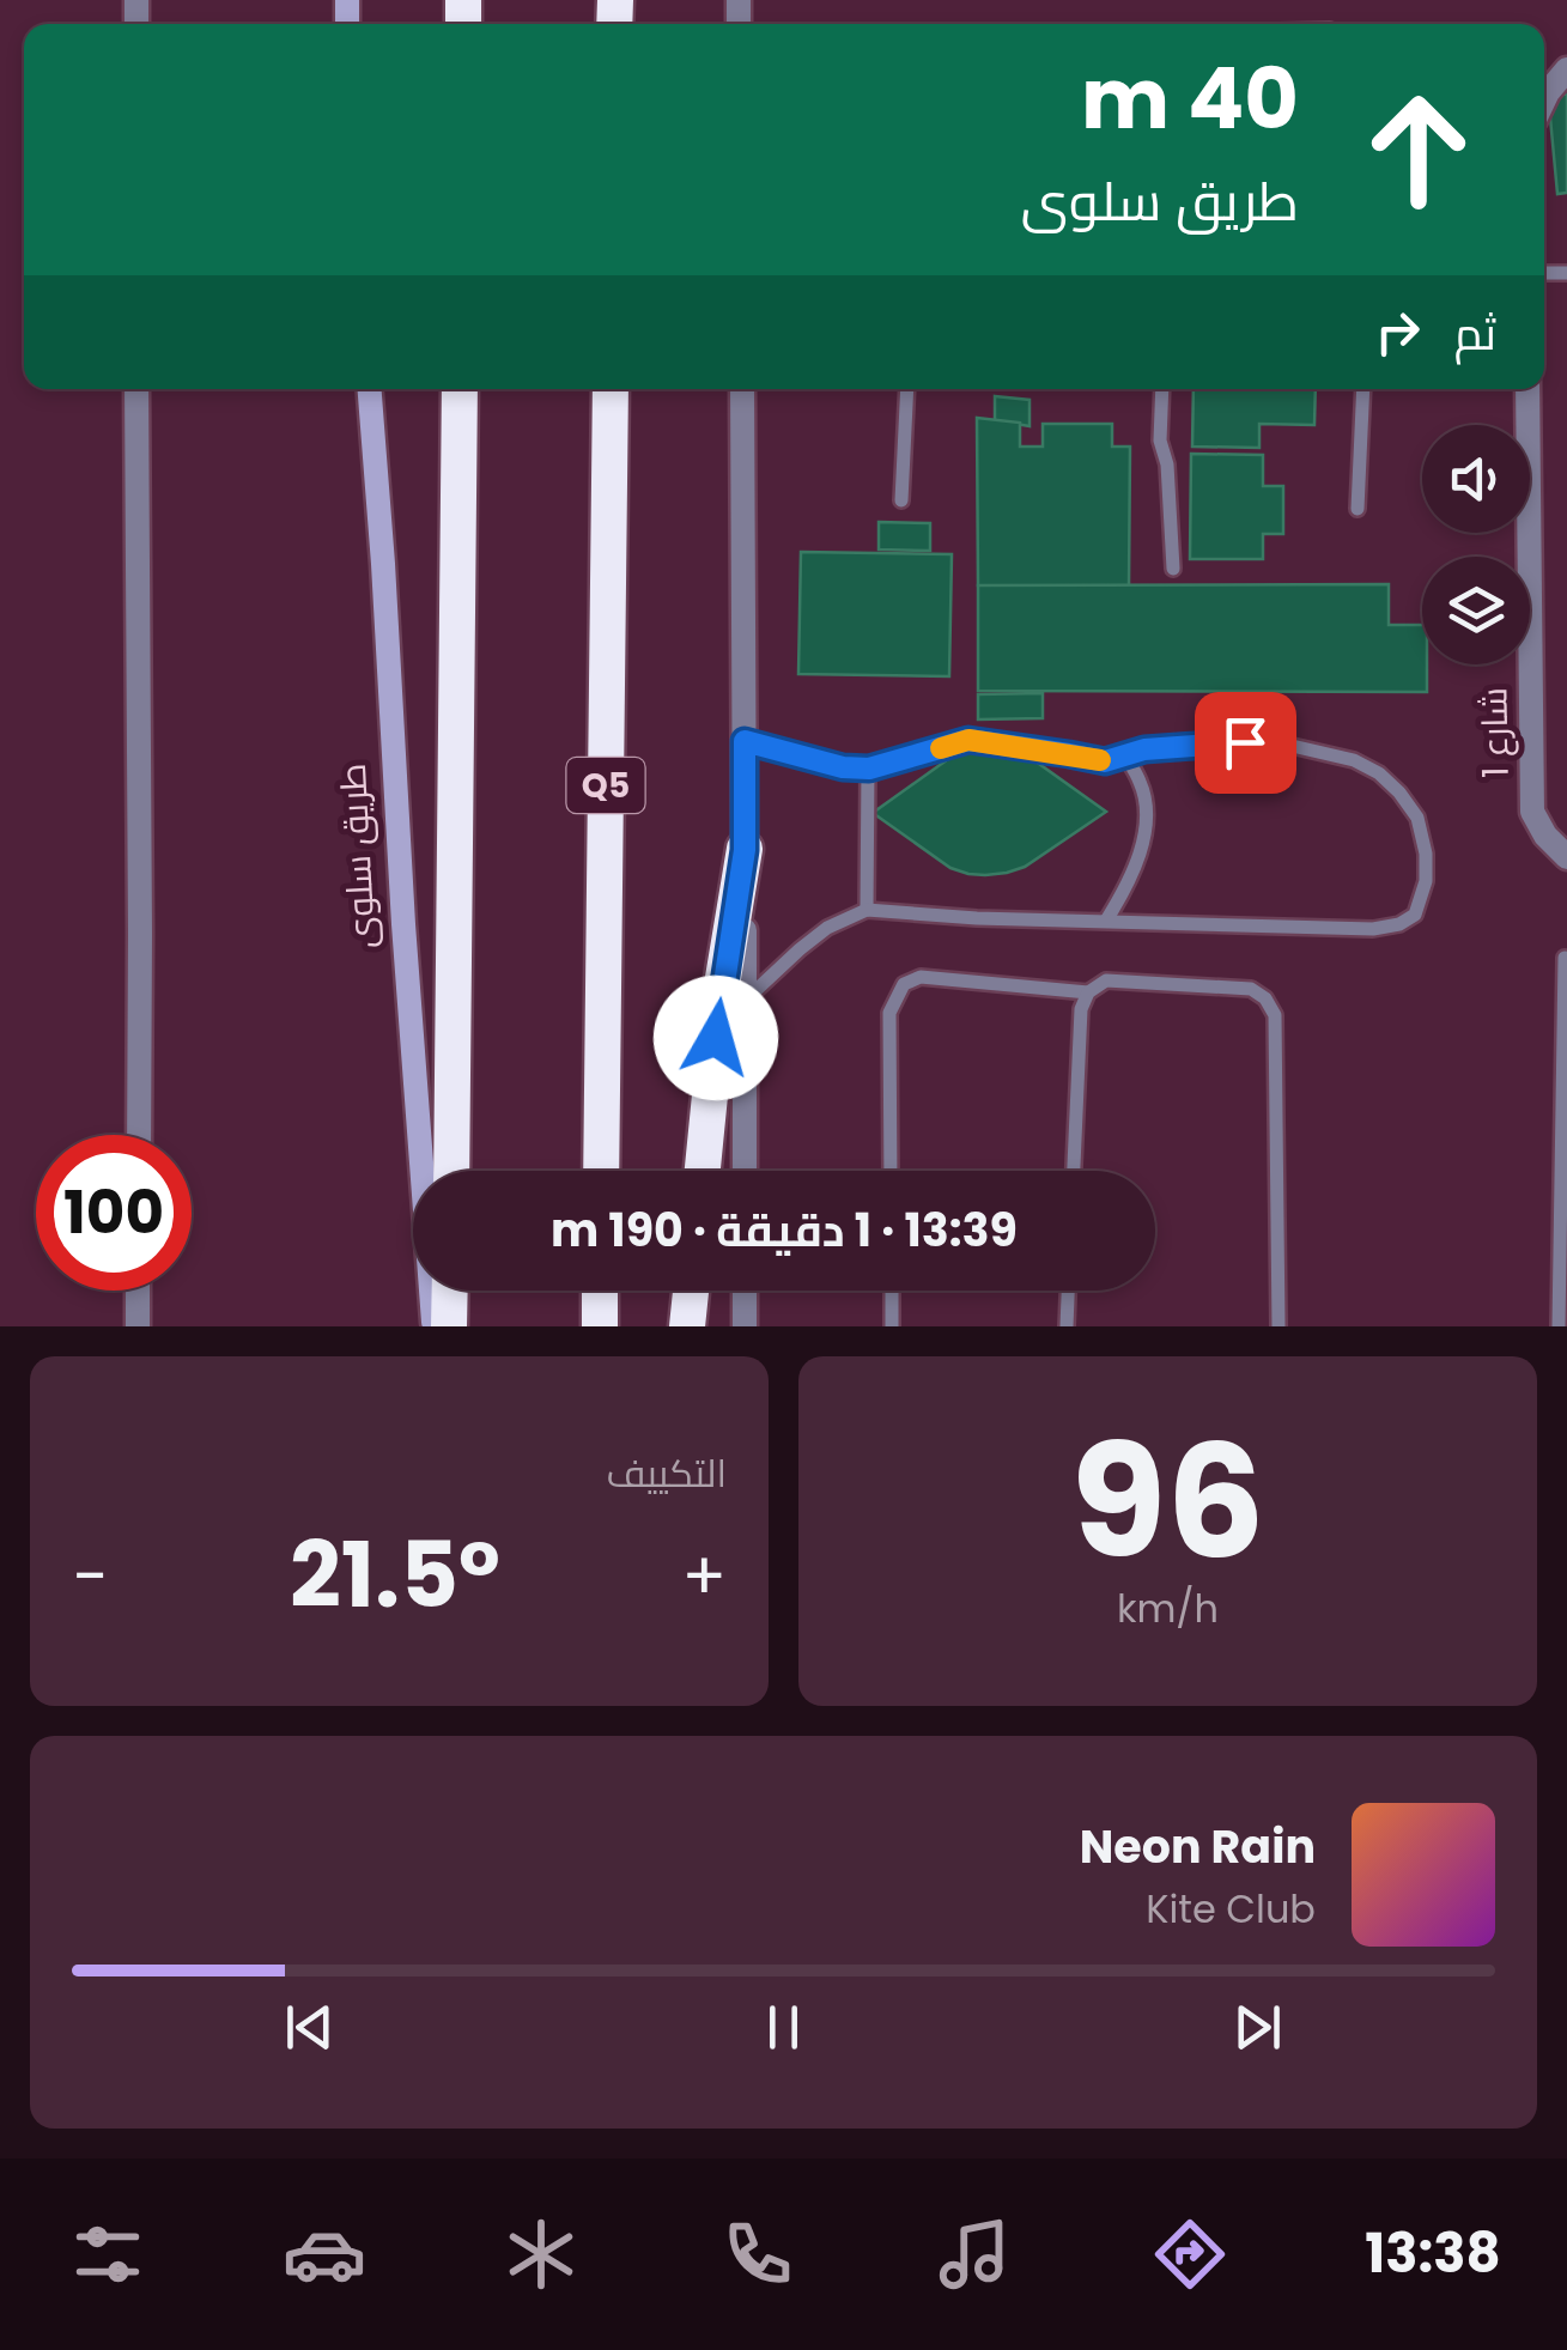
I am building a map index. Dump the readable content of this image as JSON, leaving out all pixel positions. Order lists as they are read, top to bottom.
{
  "streets": {
    "highway": ["Q5"],
    "main road": ["طريق سلوى"],
    "street": ["شارع 1"]
  },
  "page": {
    "turn": ["40 m", "طريق سلوى"],
    "then": "ثم",
    "limit": "100",
    "trip": "13:39 · 1 دقيقة · 190 m",
    "tile": [
      ["96", "km/h"],
      "التكييف"
    ],
    "heat": ["−", "21.5°", "+"],
    "song": ["Neon Rain", "Kite Club"],
    "tabs": "13:38"
  }
}
